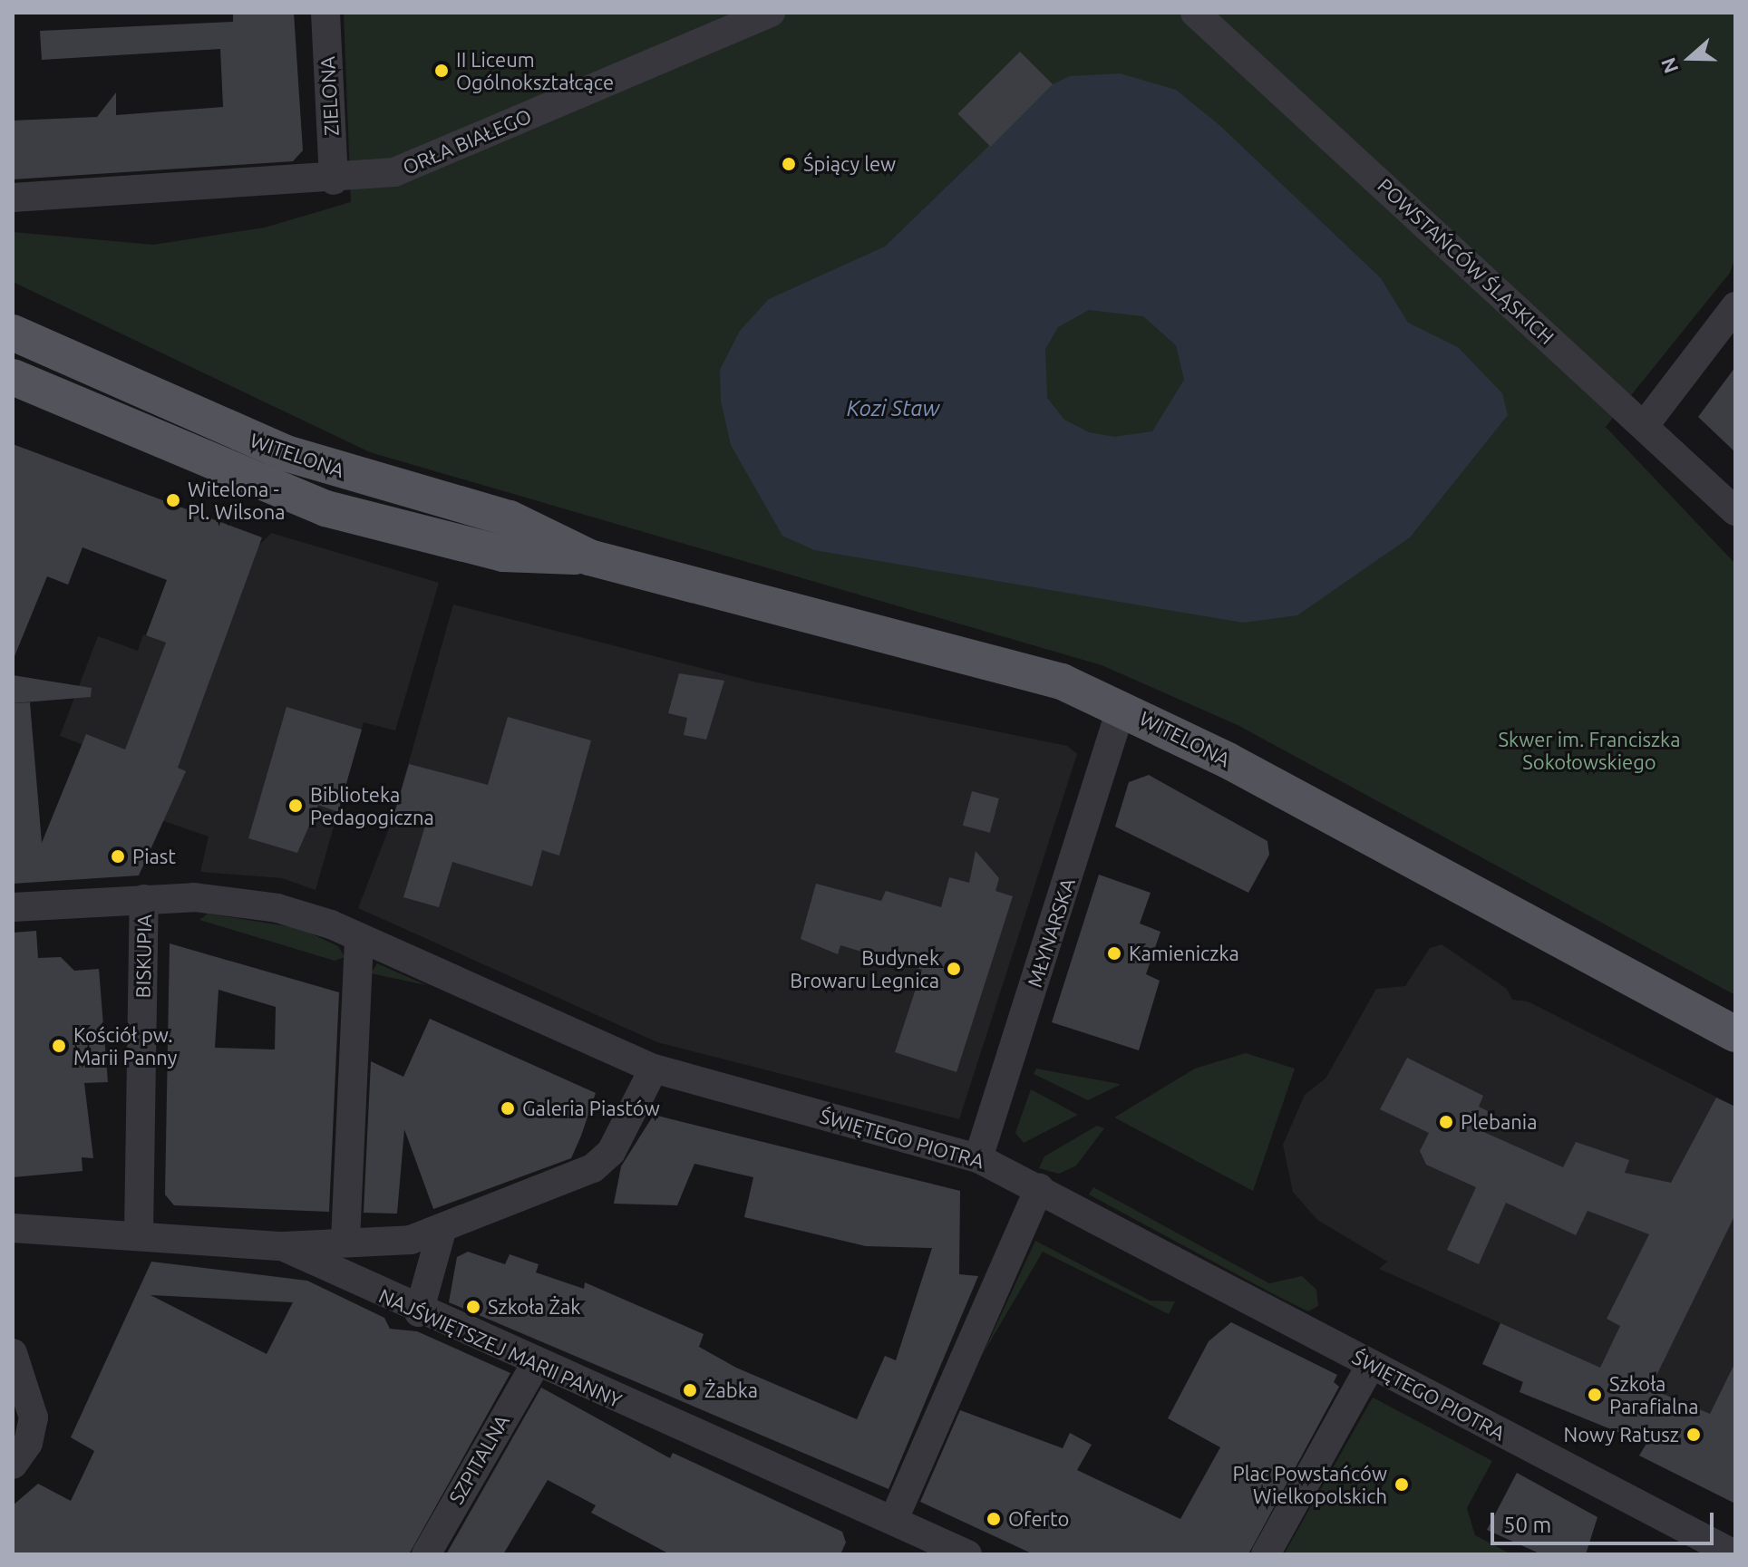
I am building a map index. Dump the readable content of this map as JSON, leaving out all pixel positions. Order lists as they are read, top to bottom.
{
  "streets": {
    "main road": ["WITELONA"],
    "street": [
      "ZIELONA",
      "ORŁA BIAŁEGO",
      "POWSTAŃCÓW ŚLĄSKICH",
      "MŁYNARSKA",
      "BISKUPIA",
      "ŚWIĘTEGO PIOTRA",
      "NAJŚWIĘTSZEJ MARII PANNY",
      "SZPITALNA"
    ]
  },
  "crossings": [
    ["ZIELONA", "ORŁA BIAŁEGO"],
    ["WITELONA", "MŁYNARSKA"],
    ["MŁYNARSKA", "ŚWIĘTEGO PIOTRA"],
    ["BISKUPIA", "ŚWIĘTEGO PIOTRA"],
    ["BISKUPIA", "NAJŚWIĘTSZEJ MARII PANNY"],
    ["NAJŚWIĘTSZEJ MARII PANNY", "SZPITALNA"]
  ],
  "water": ["Kozi Staw"],
  "parks": ["Skwer im. Franciszka Sokołowskiego"],
  "places": [
    "II Liceum Ogólnokształcące",
    "Śpiący lew",
    "Witelona - Pl. Wilsona",
    "Biblioteka Pedagogiczna",
    "Piast",
    "Kamieniczka",
    "Budynek Browaru Legnica",
    "Kościół pw. Marii Panny",
    "Galeria Piastów",
    "Plebania",
    "Szkoła Żak",
    "Żabka",
    "Szkoła Parafialna",
    "Nowy Ratusz",
    "Plac Powstańców Wielkopolskich",
    "Oferto"
  ],
  "scale_bar": "50 m",
  "north": "left"
}
